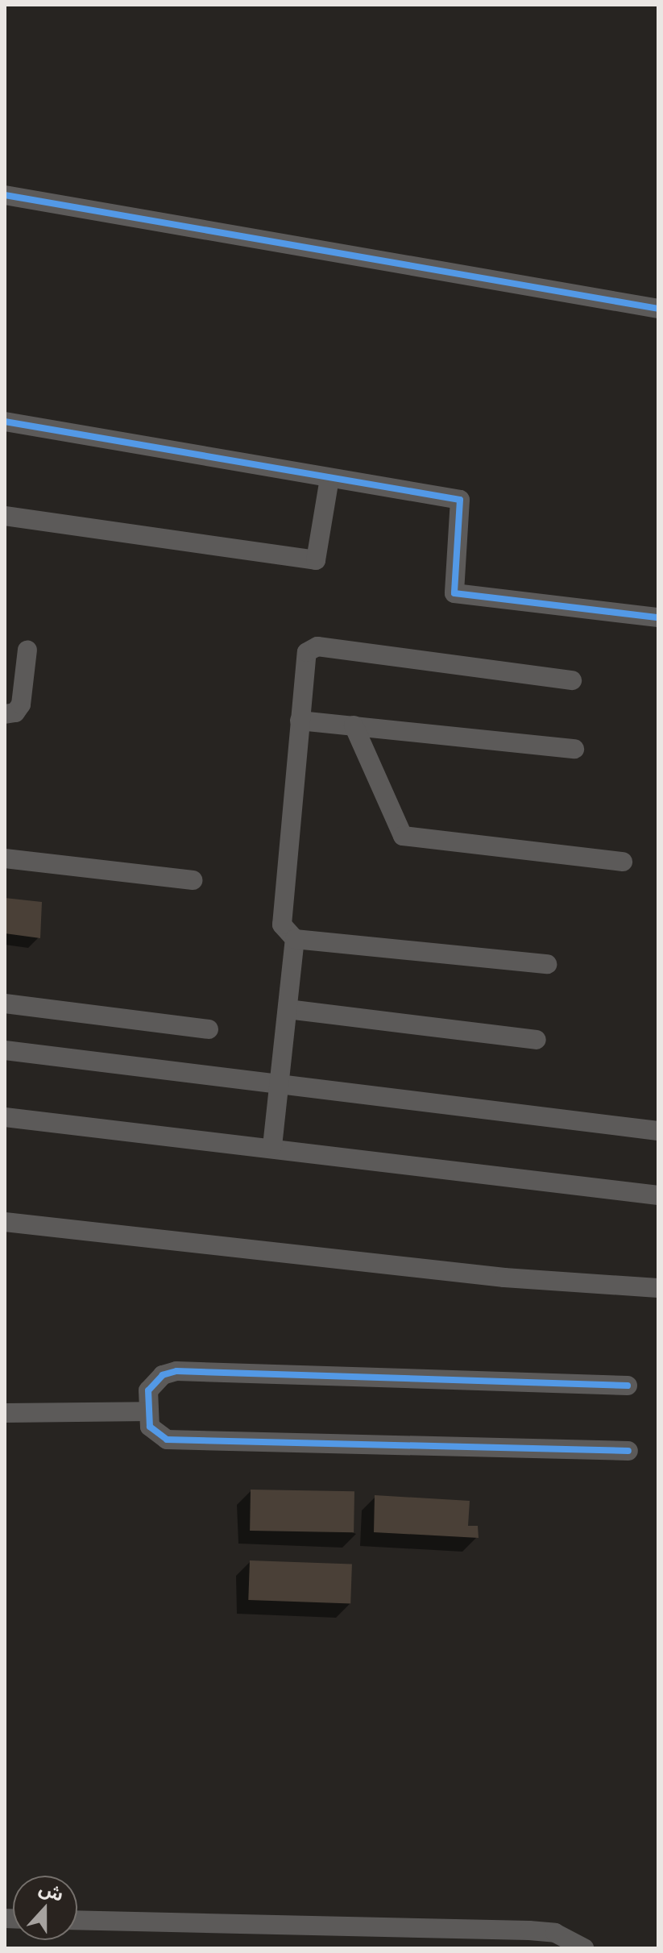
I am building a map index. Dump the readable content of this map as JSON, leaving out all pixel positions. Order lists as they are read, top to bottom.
{
  "north": "top"
}
